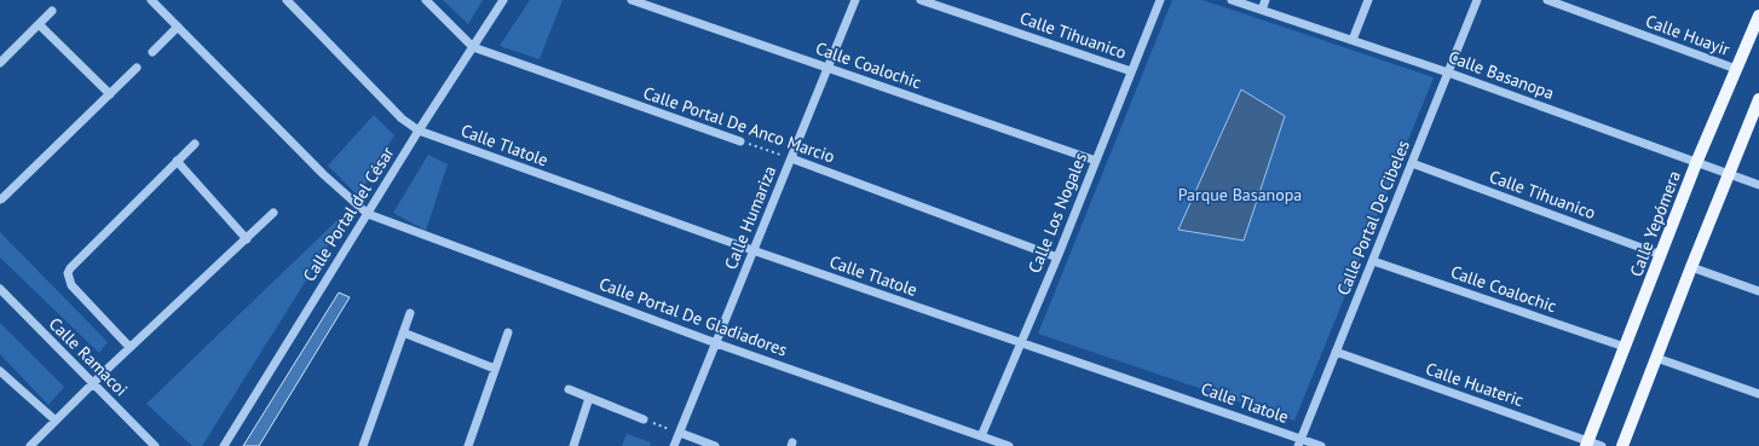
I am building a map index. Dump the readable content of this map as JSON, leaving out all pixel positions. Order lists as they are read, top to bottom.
{
  "streets": {
    "main road": ["Calle Yepómera"],
    "street": [
      "Calle Tihuanico",
      "Calle Huayir",
      "Calle Coalochic",
      "Calle Basanopa",
      "Calle Portal De Anco Marcio",
      "Calle Tlatole",
      "Calle Los Nogales",
      "Calle Portal del César",
      "Calle Humariza",
      "Calle Portal De Cibeles",
      "Calle Portal De Gladiadores",
      "Calle Ramacoi",
      "Calle Huateric"
    ]
  },
  "crossings": [
    ["Calle Tihuanico", "Calle Los Nogales"],
    ["Calle Tihuanico", "Calle Portal De Cibeles"],
    ["Calle Tihuanico", "Calle Yepómera"],
    ["Calle Huayir", "Calle Yepómera"],
    ["Calle Coalochic", "Calle Los Nogales"],
    ["Calle Coalochic", "Calle Humariza"],
    ["Calle Coalochic", "Calle Portal De Cibeles"],
    ["Calle Coalochic", "Calle Yepómera"],
    ["Calle Basanopa", "Calle Portal De Cibeles"],
    ["Calle Basanopa", "Calle Yepómera"],
    ["Calle Portal De Anco Marcio", "Calle Los Nogales"],
    ["Calle Portal De Anco Marcio", "Calle Portal del César"],
    ["Calle Portal De Anco Marcio", "Calle Humariza"],
    ["Calle Tlatole", "Calle Los Nogales"],
    ["Calle Tlatole", "Calle Portal del César"],
    ["Calle Tlatole", "Calle Humariza"],
    ["Calle Tlatole", "Calle Portal De Cibeles"],
    ["Calle Los Nogales", "Calle Portal De Gladiadores"],
    ["Calle Portal del César", "Calle Portal De Gladiadores"],
    ["Calle Humariza", "Calle Portal De Gladiadores"],
    ["Calle Portal De Cibeles", "Calle Huateric"],
    ["Calle Yepómera", "Calle Huateric"]
  ],
  "parks": ["Parque Basanopa"]
}
